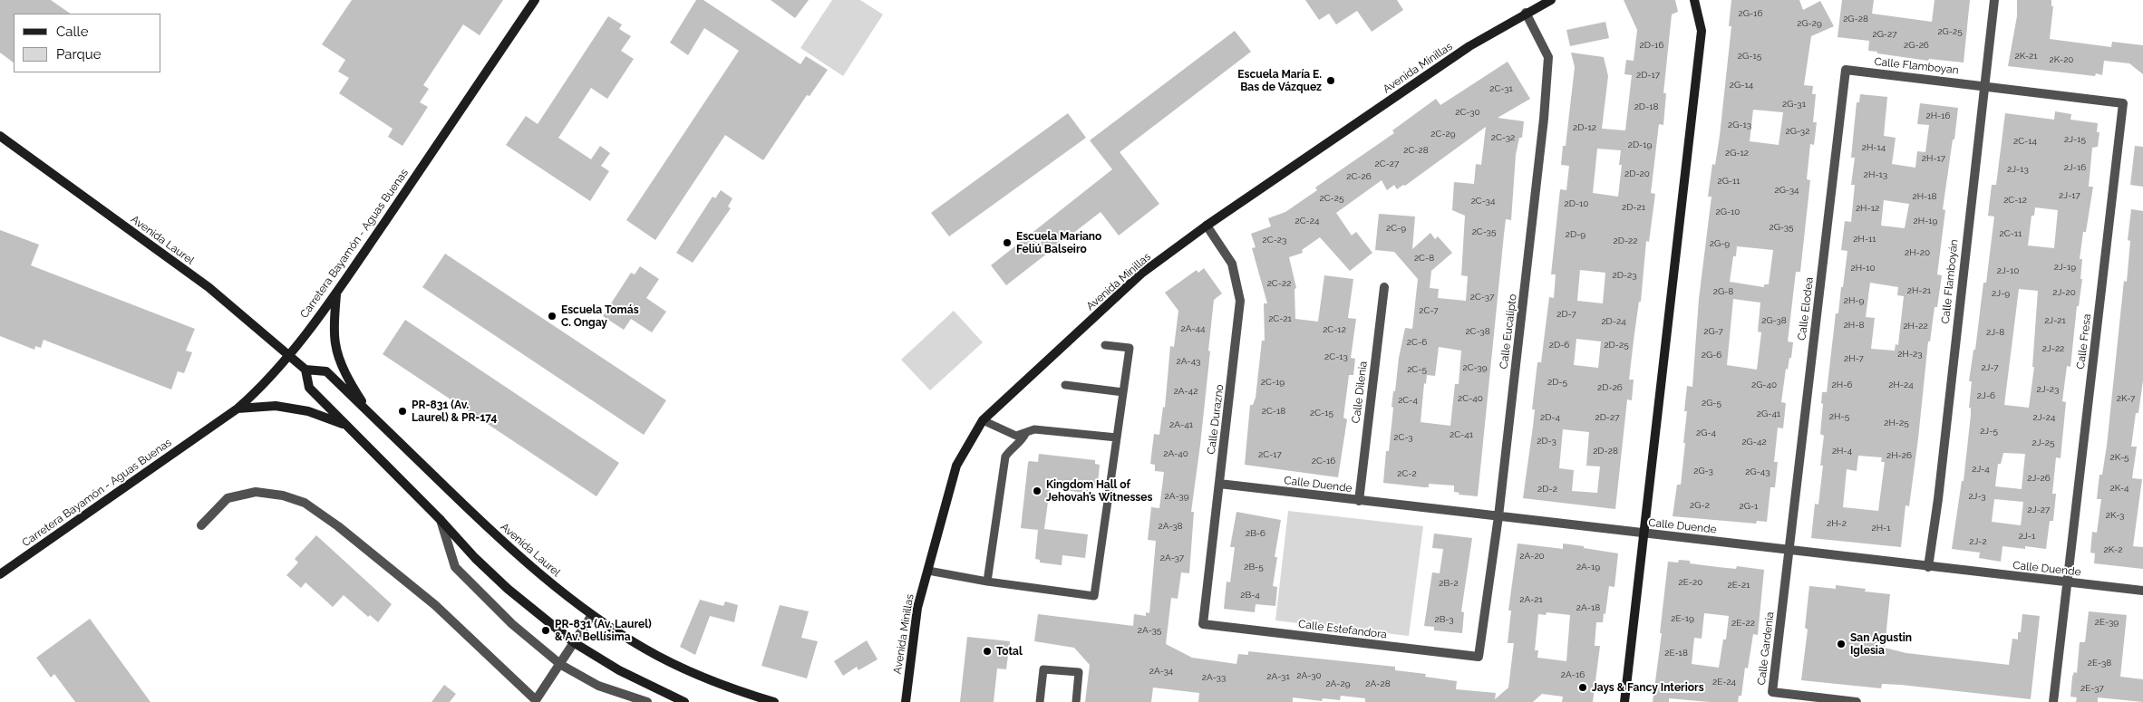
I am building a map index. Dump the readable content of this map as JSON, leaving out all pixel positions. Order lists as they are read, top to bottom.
{
  "streets": {
    "main road": ["Avenida Minillas", "Avenida Laurel", "Carretera Bayamón - Aguas Buenas"],
    "street": [
      "Calle Flamboyan",
      "Calle Flamboyán",
      "Calle Elodea",
      "Calle Eucalipto",
      "Calle Fresa",
      "Calle Dilenia",
      "Calle Durazno",
      "Calle Duende",
      "Calle Estefandora",
      "Calle Gardenia"
    ]
  },
  "crossings": [
    ["Calle Flamboyan", "Calle Flamboyán"],
    ["Calle Flamboyan", "Calle Elodea"],
    ["Calle Flamboyan", "Calle Fresa"],
    ["Avenida Minillas", "Calle Eucalipto"],
    ["Avenida Minillas", "Calle Durazno"],
    ["Avenida Laurel", "Carretera Bayamón - Aguas Buenas"],
    ["Calle Flamboyán", "Calle Fresa"],
    ["Calle Flamboyán", "Calle Duende"],
    ["Calle Elodea", "Calle Duende"],
    ["Calle Elodea", "Calle Gardenia"],
    ["Calle Eucalipto", "Calle Duende"],
    ["Calle Eucalipto", "Calle Estefandora"],
    ["Calle Fresa", "Calle Duende"],
    ["Calle Dilenia", "Calle Duende"],
    ["Calle Durazno", "Calle Duende"],
    ["Calle Durazno", "Calle Estefandora"],
    ["Calle Duende", "Calle Gardenia"]
  ],
  "places": [
    "Escuela María E. Bas de Vázquez",
    "Escuela Mariano Feliú Balseiro",
    "Escuela Tomás C. Ongay",
    "PR-831 (Av. Laurel) & PR-174",
    "Kingdom Hall of Jehovah’s Witnesses",
    "PR-831 (Av. Laurel) & Av. Bellísima",
    "San Agustin Iglesia",
    "Total",
    "Jays & Fancy Interiors"
  ],
  "house_numbers": [
    "2G-16",
    "2G-28",
    "2G-29",
    "2G-25",
    "2G-27",
    "2D-16",
    "2G-26",
    "2G-15",
    "2K-21",
    "2K-20",
    "2D-17",
    "2G-14",
    "2C-31",
    "2G-31",
    "2D-18",
    "2C-30",
    "2H-16",
    "2G-13",
    "2D-12",
    "2G-32",
    "2C-29",
    "2C-32",
    "2J-15",
    "2C-14",
    "2D-19",
    "2H-14",
    "2C-28",
    "2G-12",
    "2H-17",
    "2C-27",
    "2J-16",
    "2J-13",
    "2D-20",
    "2H-13",
    "2C-26",
    "2G-11",
    "2G-34",
    "2J-17",
    "2H-18",
    "2C-25",
    "2C-12",
    "2C-34",
    "2D-10",
    "2D-21",
    "2H-12",
    "2G-10",
    "2C-24",
    "2H-19",
    "2G-35",
    "2C-9",
    "2C-35",
    "2C-11",
    "2D-9",
    "2H-11",
    "2C-23",
    "2D-22",
    "2G-9",
    "2H-20",
    "2C-8",
    "2J-19",
    "2H-10",
    "2J-10",
    "2D-23",
    "2C-22",
    "2H-21",
    "2G-8",
    "2J-20",
    "2J-9",
    "2C-37",
    "2H-9",
    "2C-7",
    "2D-7",
    "2C-21",
    "2G-38",
    "2J-21",
    "2D-24",
    "2H-8",
    "2H-22",
    "2A-44",
    "2C-12",
    "2C-38",
    "2G-7",
    "2J-8",
    "2C-6",
    "2D-6",
    "2D-25",
    "2J-22",
    "2H-23",
    "2G-6",
    "2C-13",
    "2H-7",
    "2A-43",
    "2C-39",
    "2J-7",
    "2C-5",
    "2C-19",
    "2D-5",
    "2G-40",
    "2H-6",
    "2H-24",
    "2D-26",
    "2J-23",
    "2A-42",
    "2J-6",
    "2C-40",
    "2K-7",
    "2C-4",
    "2G-5",
    "2C-18",
    "2C-15",
    "2G-41",
    "2H-5",
    "2D-4",
    "2D-27",
    "2J-24",
    "2H-25",
    "2A-41",
    "2J-5",
    "2G-4",
    "2C-41",
    "2C-3",
    "2D-3",
    "2G-42",
    "2J-25",
    "2D-28",
    "2H-4",
    "2A-40",
    "2C-17",
    "2H-26",
    "2K-5",
    "2C-16",
    "2J-4",
    "2G-3",
    "2G-43",
    "2C-2",
    "2J-26",
    "2K-4",
    "2D-2",
    "2A-39",
    "2J-3",
    "2G-2",
    "2G-1",
    "2J-27",
    "2K-3",
    "2H-2",
    "2A-38",
    "2H-1",
    "2B-6",
    "2J-1",
    "2J-2",
    "2K-2",
    "2A-20",
    "2A-37",
    "2B-5",
    "2A-19",
    "2E-20",
    "2B-2",
    "2E-21",
    "2B-4",
    "2A-21",
    "2A-18",
    "2E-19",
    "2B-3",
    "2E-39",
    "2E-22",
    "2A-35",
    "2E-18",
    "2E-38",
    "2A-34",
    "2A-16",
    "2A-30",
    "2A-31",
    "2A-33",
    "2E-24",
    "2A-29",
    "2A-28",
    "2E-37"
  ],
  "legend": ["Calle", "Parque"]
}
